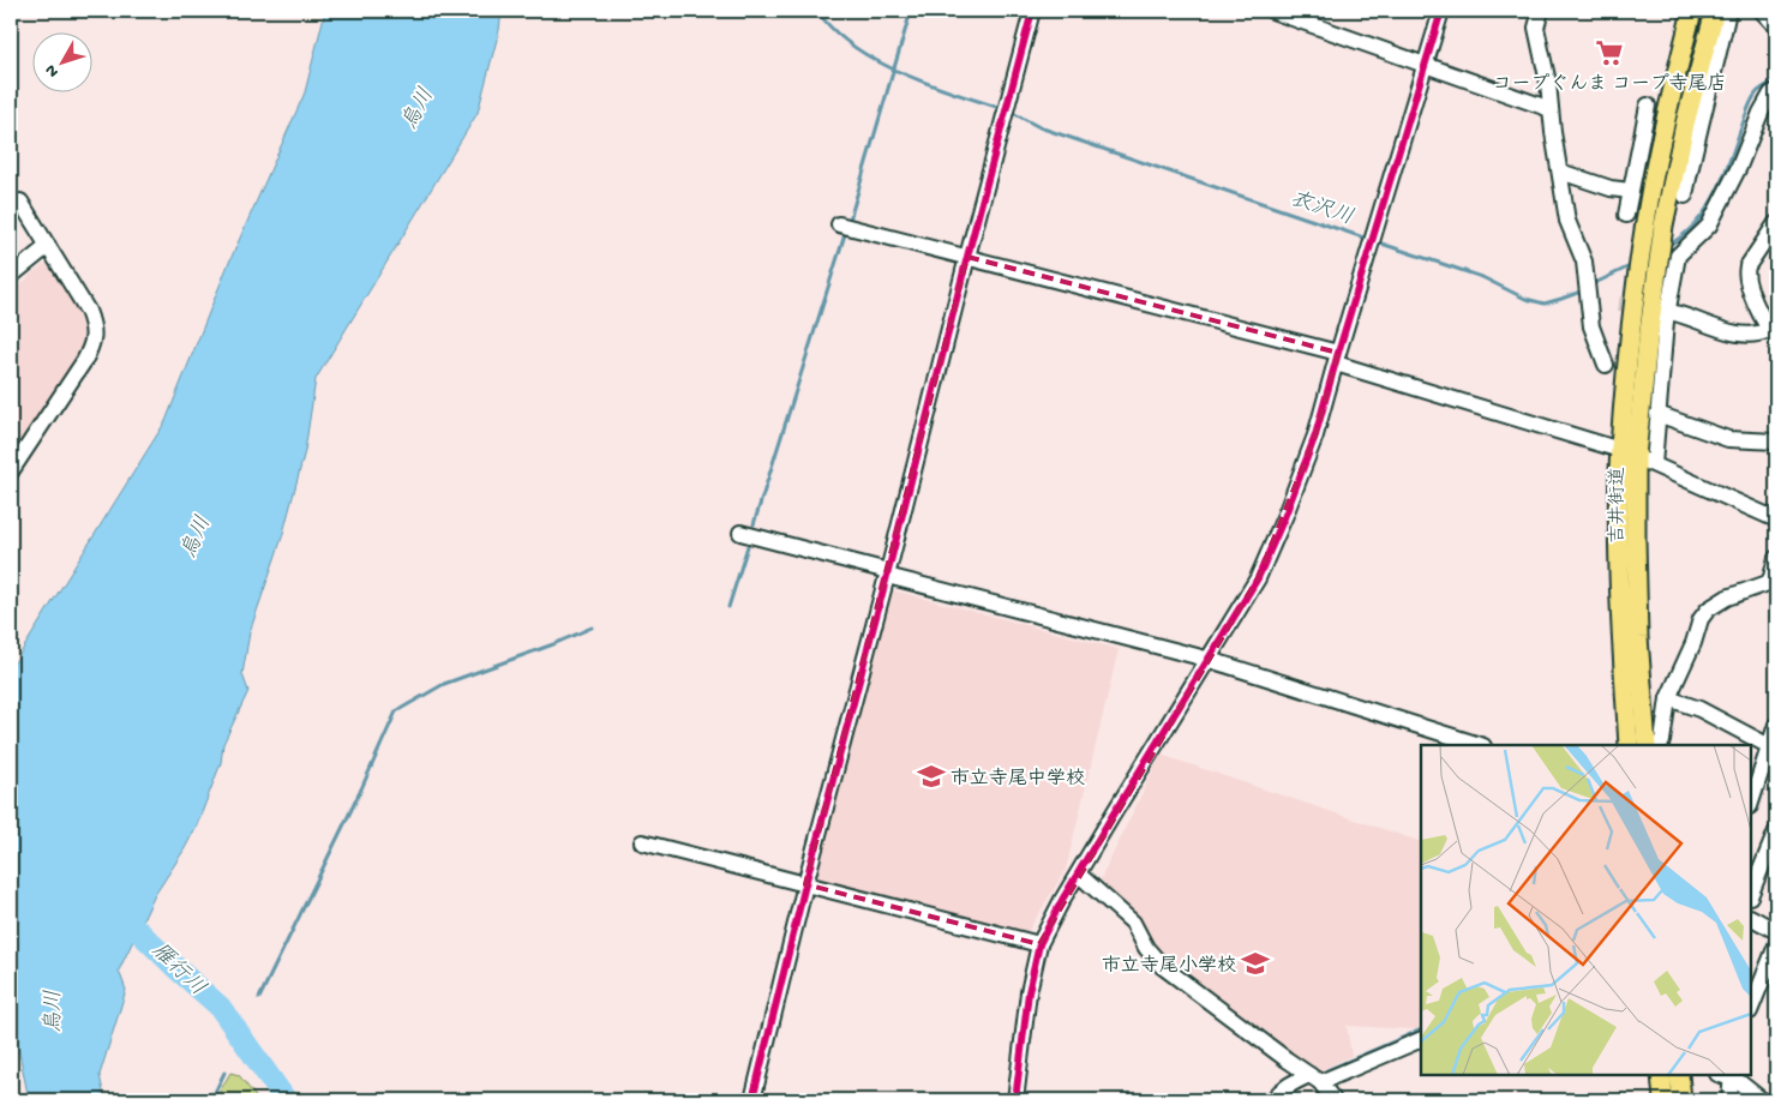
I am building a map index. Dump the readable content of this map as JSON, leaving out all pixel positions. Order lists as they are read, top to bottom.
{
  "streets": {
    "main road": ["吉井街道"]
  },
  "water": ["烏川", "衣沢川", "雁行川"],
  "places": {
    "supermarket": ["コープぐんま コープ寺尾店"],
    "school or university": ["市立寺尾中学校", "市立寺尾小学校"]
  },
  "north": "bottom left"
}
